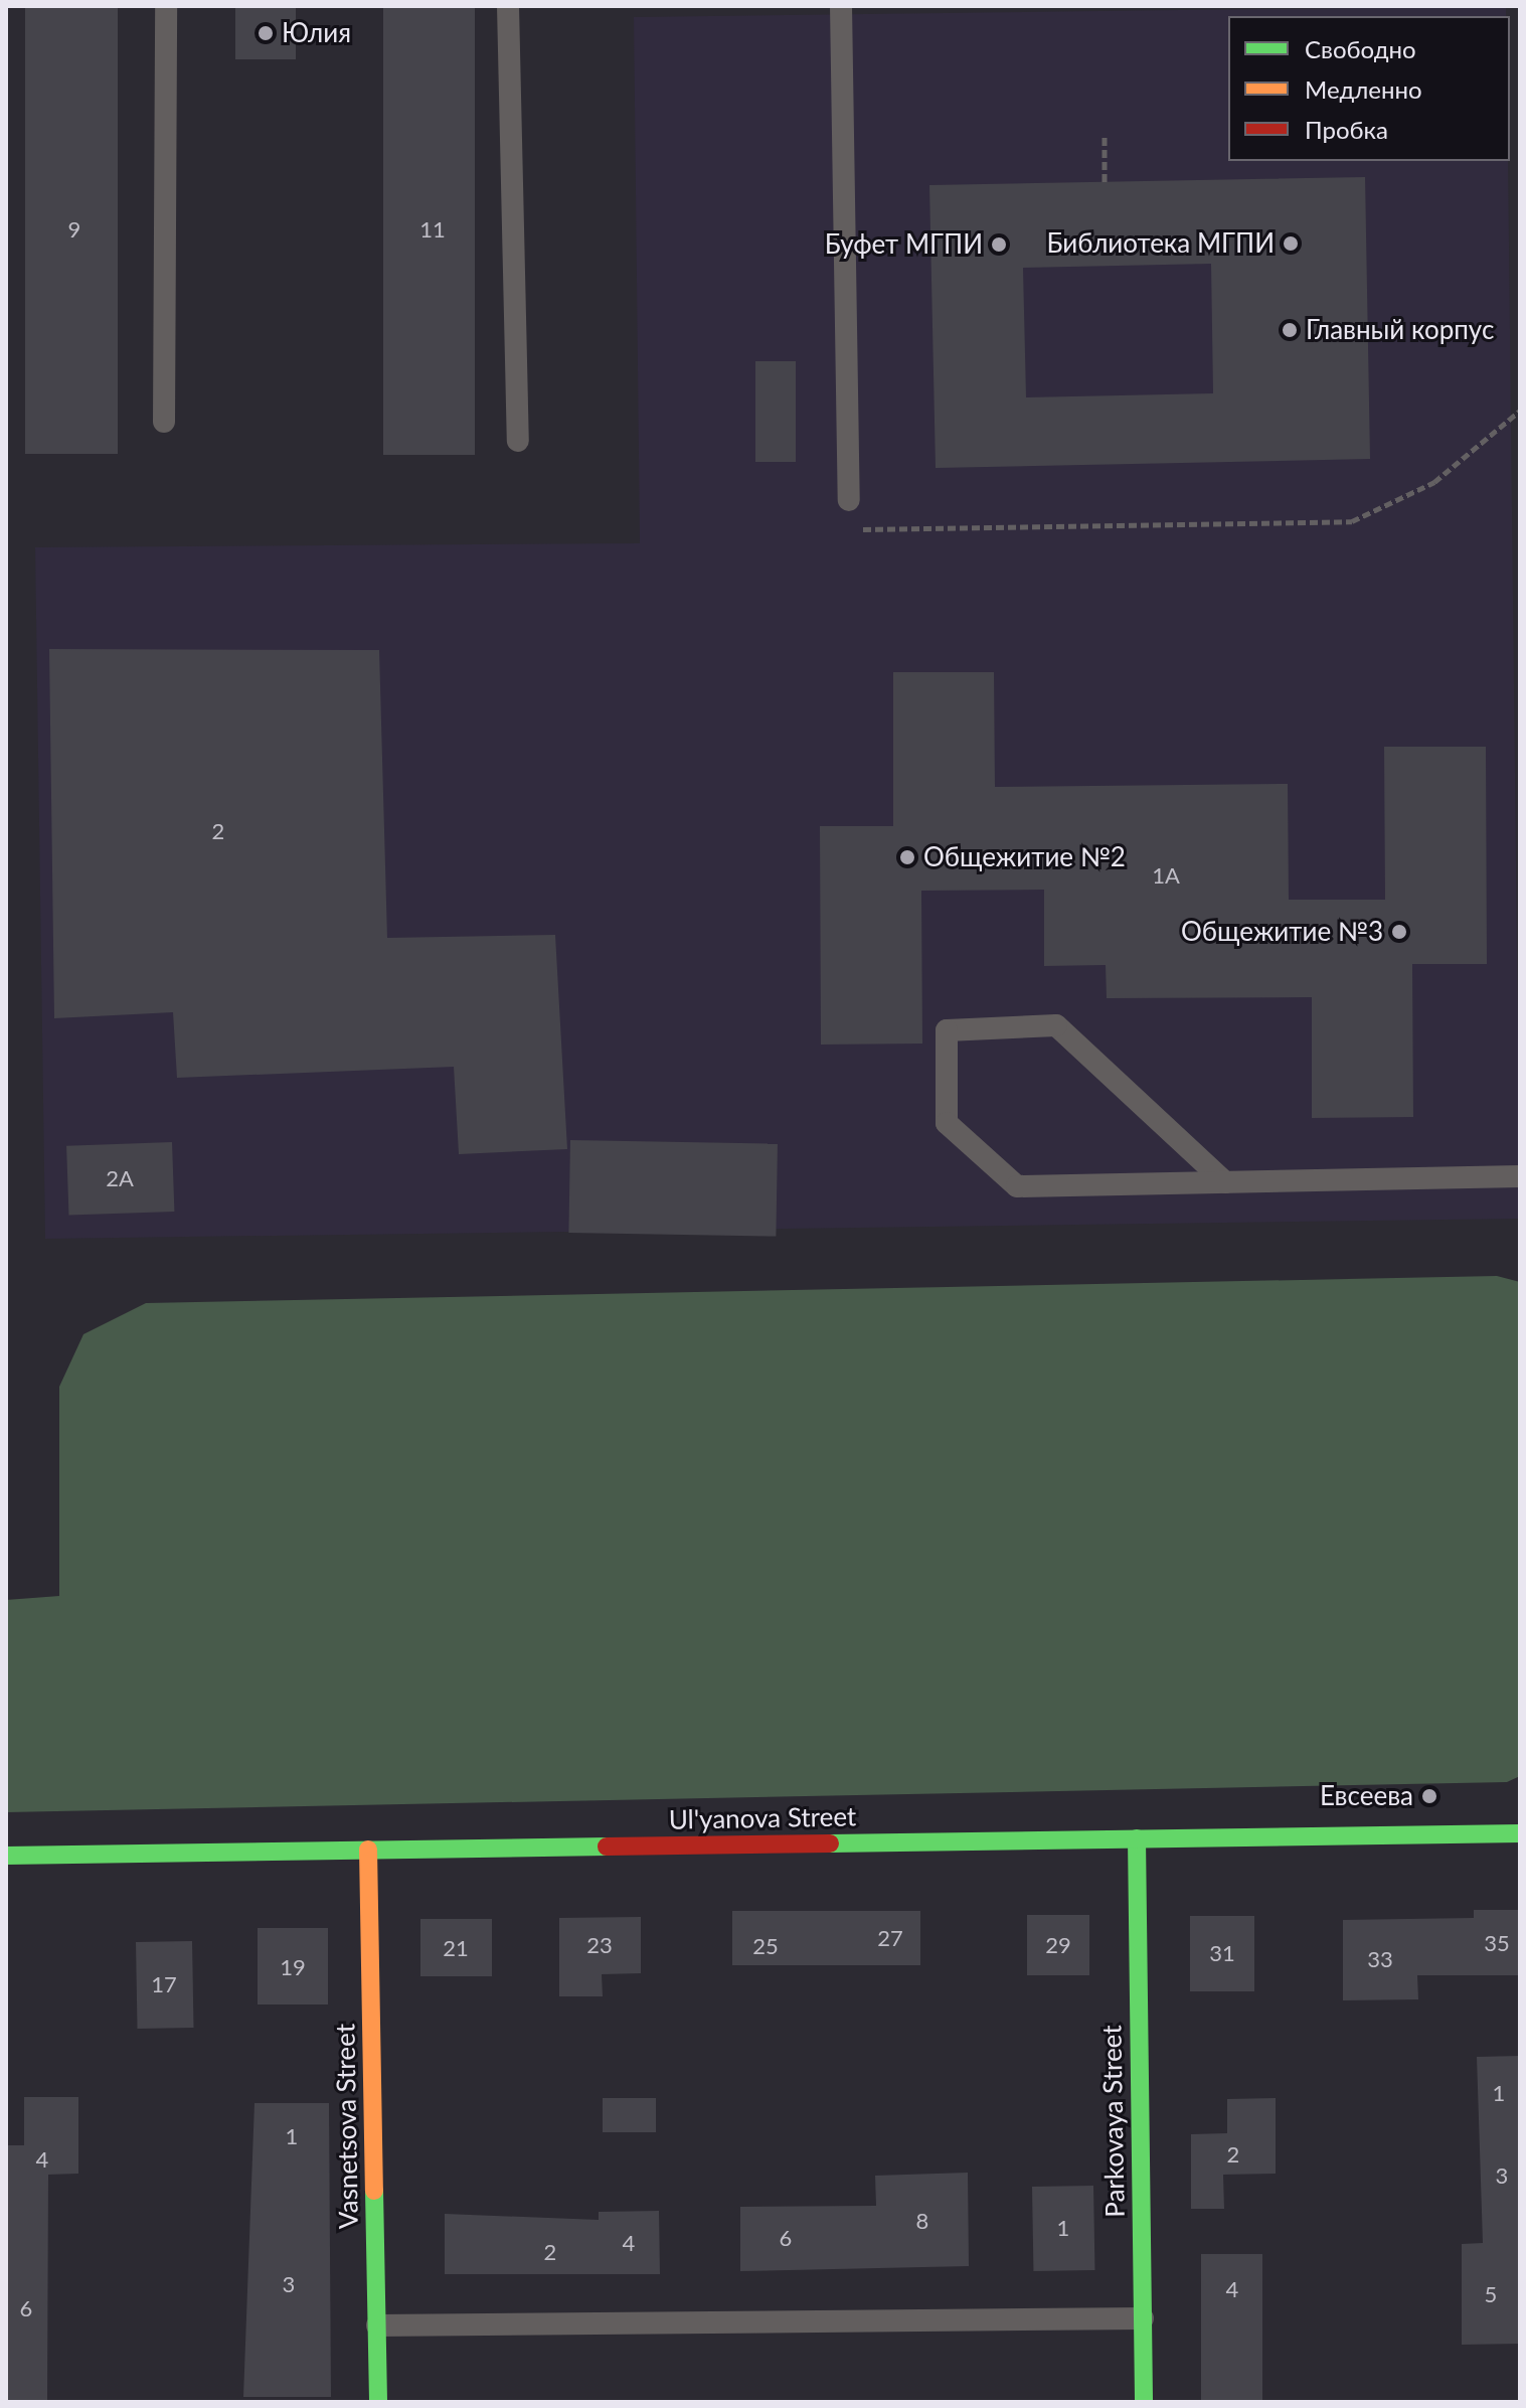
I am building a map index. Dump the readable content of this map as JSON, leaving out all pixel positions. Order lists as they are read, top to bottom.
{
  "streets": {
    "main road": ["Ul'yanova Street", "Parkovaya Street", "Vasnetsova Street"]
  },
  "crossings": [
    ["Ul'yanova Street", "Parkovaya Street"],
    ["Ul'yanova Street", "Vasnetsova Street"]
  ],
  "places": [
    "Юлия",
    "Библиотека МГПИ",
    "Буфет МГПИ",
    "Главный корпус",
    "Общежитие №2",
    "Общежитие №3",
    "Евсеева"
  ],
  "house_numbers": [
    "9",
    "11",
    "2",
    "1А",
    "2А",
    "27",
    "35",
    "23",
    "29",
    "25",
    "21",
    "31",
    "33",
    "19",
    "17",
    "1",
    "1",
    "2",
    "4",
    "3",
    "8",
    "1",
    "6",
    "4",
    "2",
    "3",
    "4",
    "5",
    "6"
  ],
  "legend": ["Свободно", "Медленно", "Пробка"]
}
